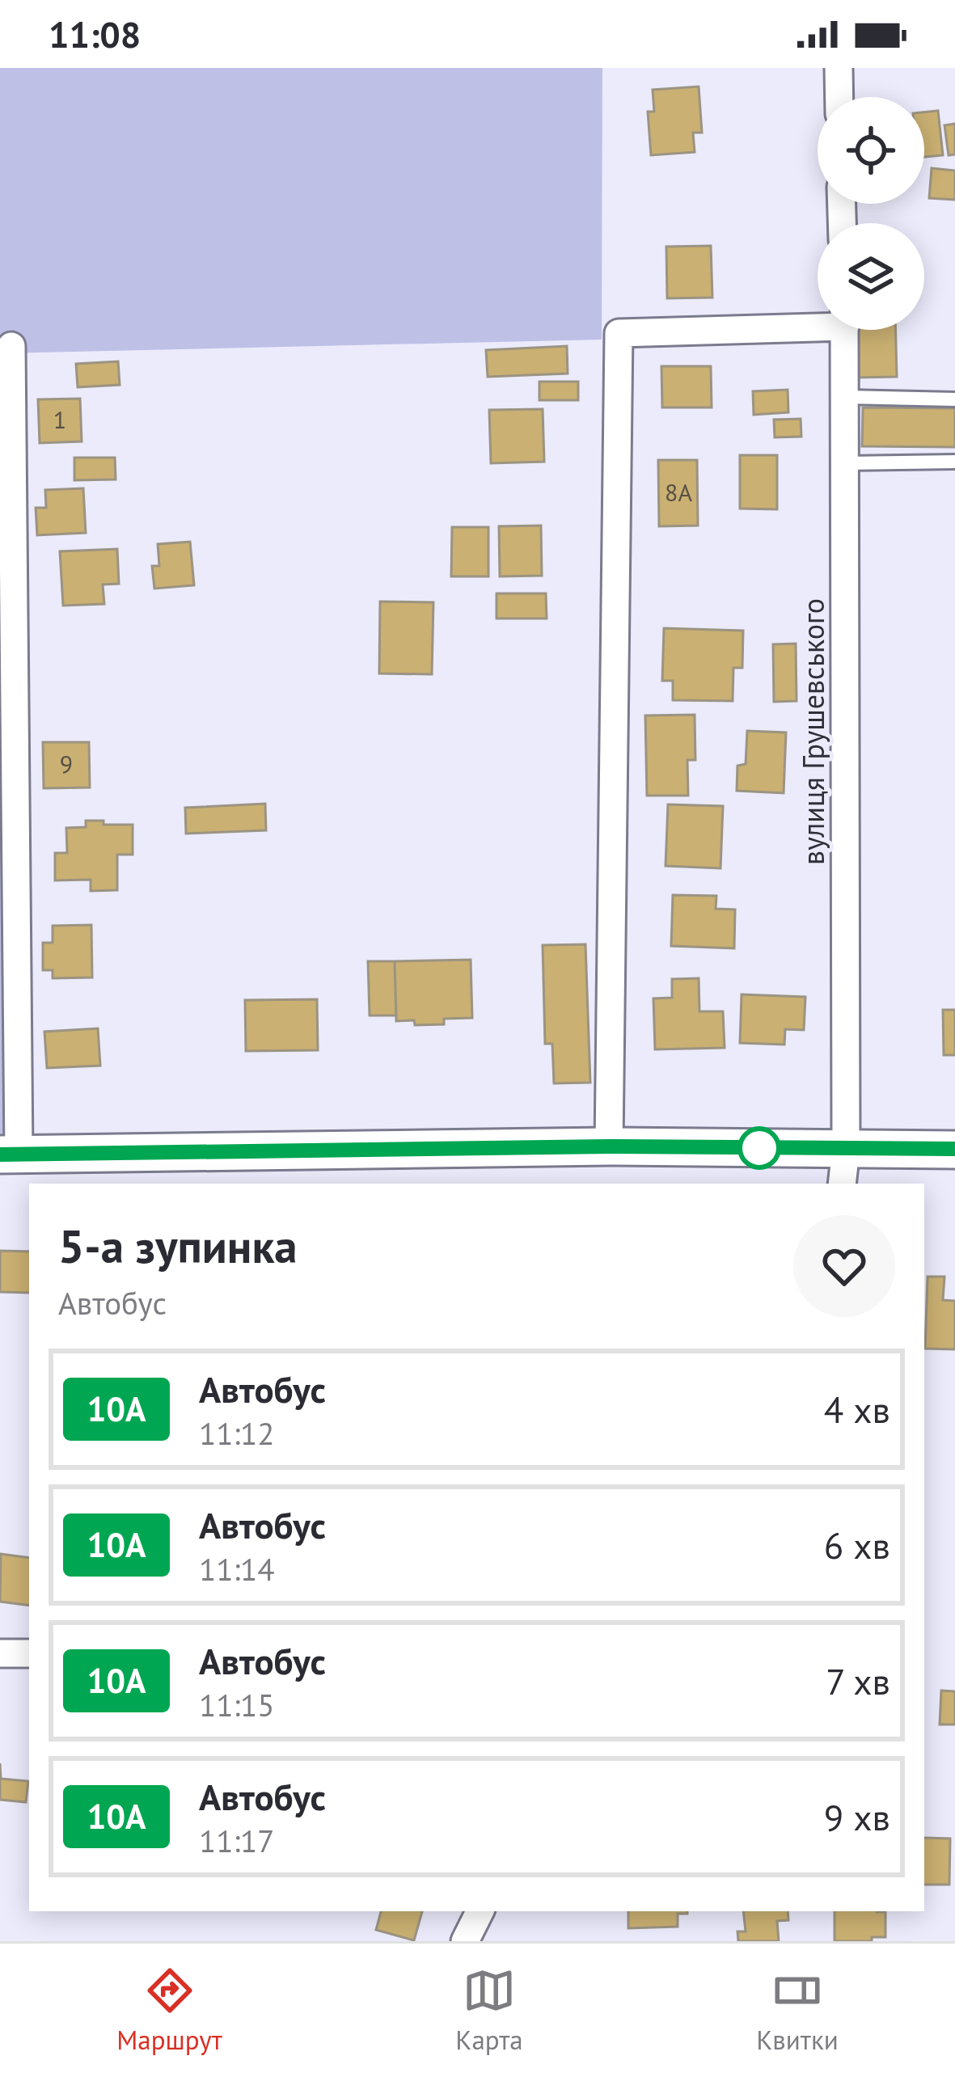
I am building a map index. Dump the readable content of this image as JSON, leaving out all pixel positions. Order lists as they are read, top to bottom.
{
  "streets": {
    "street": ["вулиця Грушевського"]
  },
  "lines": ["bus line 10А"],
  "house_numbers": ["1", "8А", "9"],
  "page": {
    "status": "11:08",
    "heading": ["5-а зупинка", "Автобус"],
    "list": [
      {
        "mark": "10А",
        "name": "Автобус",
        "note": "11:12",
        "value": "4 хв"
      },
      {
        "mark": "10А",
        "name": "Автобус",
        "note": "11:14",
        "value": "6 хв"
      },
      {
        "mark": "10А",
        "name": "Автобус",
        "note": "11:15",
        "value": "7 хв"
      },
      {
        "mark": "10А",
        "name": "Автобус",
        "note": "11:17",
        "value": "9 хв"
      }
    ],
    "tabs": ["Маршрут", "Карта", "Квитки"]
  }
}
